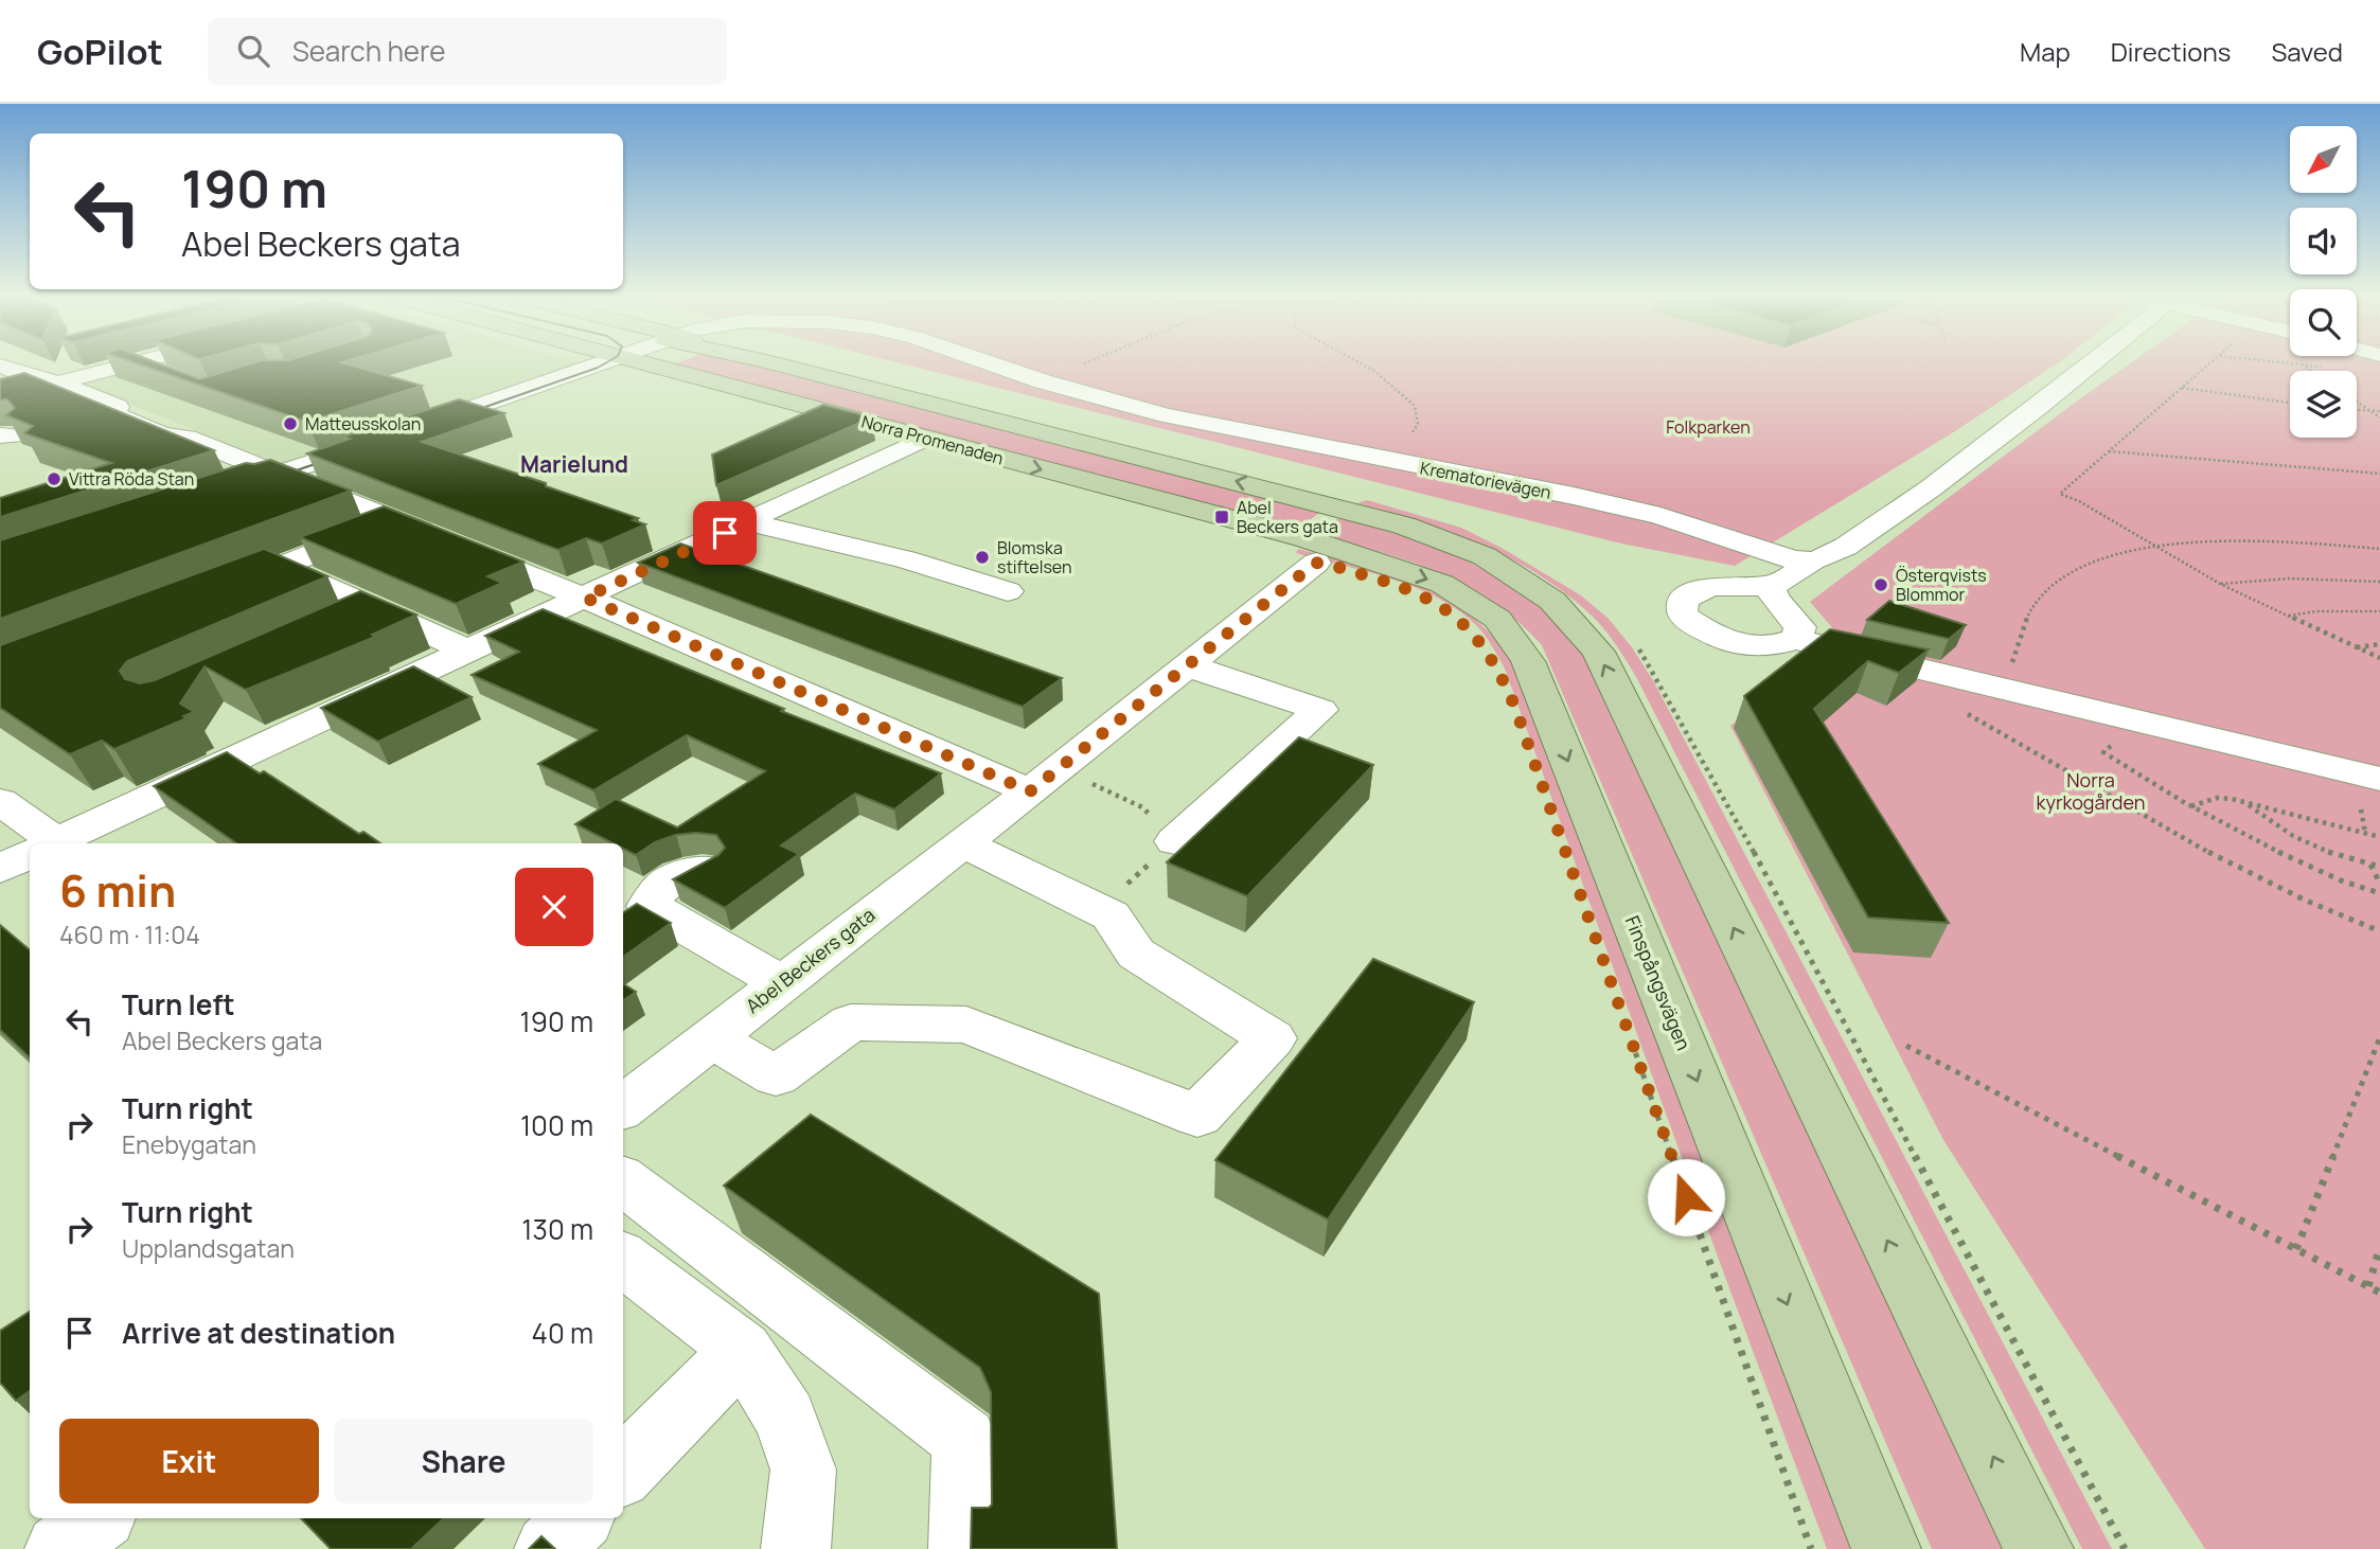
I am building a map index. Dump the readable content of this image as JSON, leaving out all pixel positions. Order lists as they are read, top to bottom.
{
  "streets": {
    "main road": ["Norra Promenaden", "Finspångsvägen"],
    "street": ["Krematorievägen", "Abel Beckers gata"]
  },
  "crossings": [
    ["Norra Promenaden", "Abel Beckers gata"],
    ["Norra Promenaden", "Finspångsvägen"],
    ["Abel Beckers gata", "Finspångsvägen"]
  ],
  "one_way": ["Finspångsvägen"],
  "districts": ["Marielund"],
  "parks": ["Folkparken", "Norra kyrkogården"],
  "places": {
    "other": [
      "Matteusskolan",
      "Vittra Röda Stan",
      "Blomska stiftelsen",
      "Österqvists Blommor"
    ],
    "transit": ["Abel Beckers gata"]
  },
  "north": "bottom left",
  "page": {
    "header": "GoPilot",
    "search": "Search here",
    "nav": ["Map", "Directions", "Saved"],
    "turn": ["190 m", "Abel Beckers gata"],
    "heading": ["6 min", "460 m · 11:04"],
    "list": [
      {
        "name": "Turn left",
        "note": "Abel Beckers gata",
        "value": "190 m"
      },
      {
        "name": "Turn right",
        "note": "Enebygatan",
        "value": "100 m"
      },
      {
        "name": "Turn right",
        "note": "Upplandsgatan",
        "value": "130 m"
      },
      {
        "name": "Arrive at destination",
        "value": "40 m"
      }
    ],
    "buttons": ["Exit", "Share"]
  }
}
